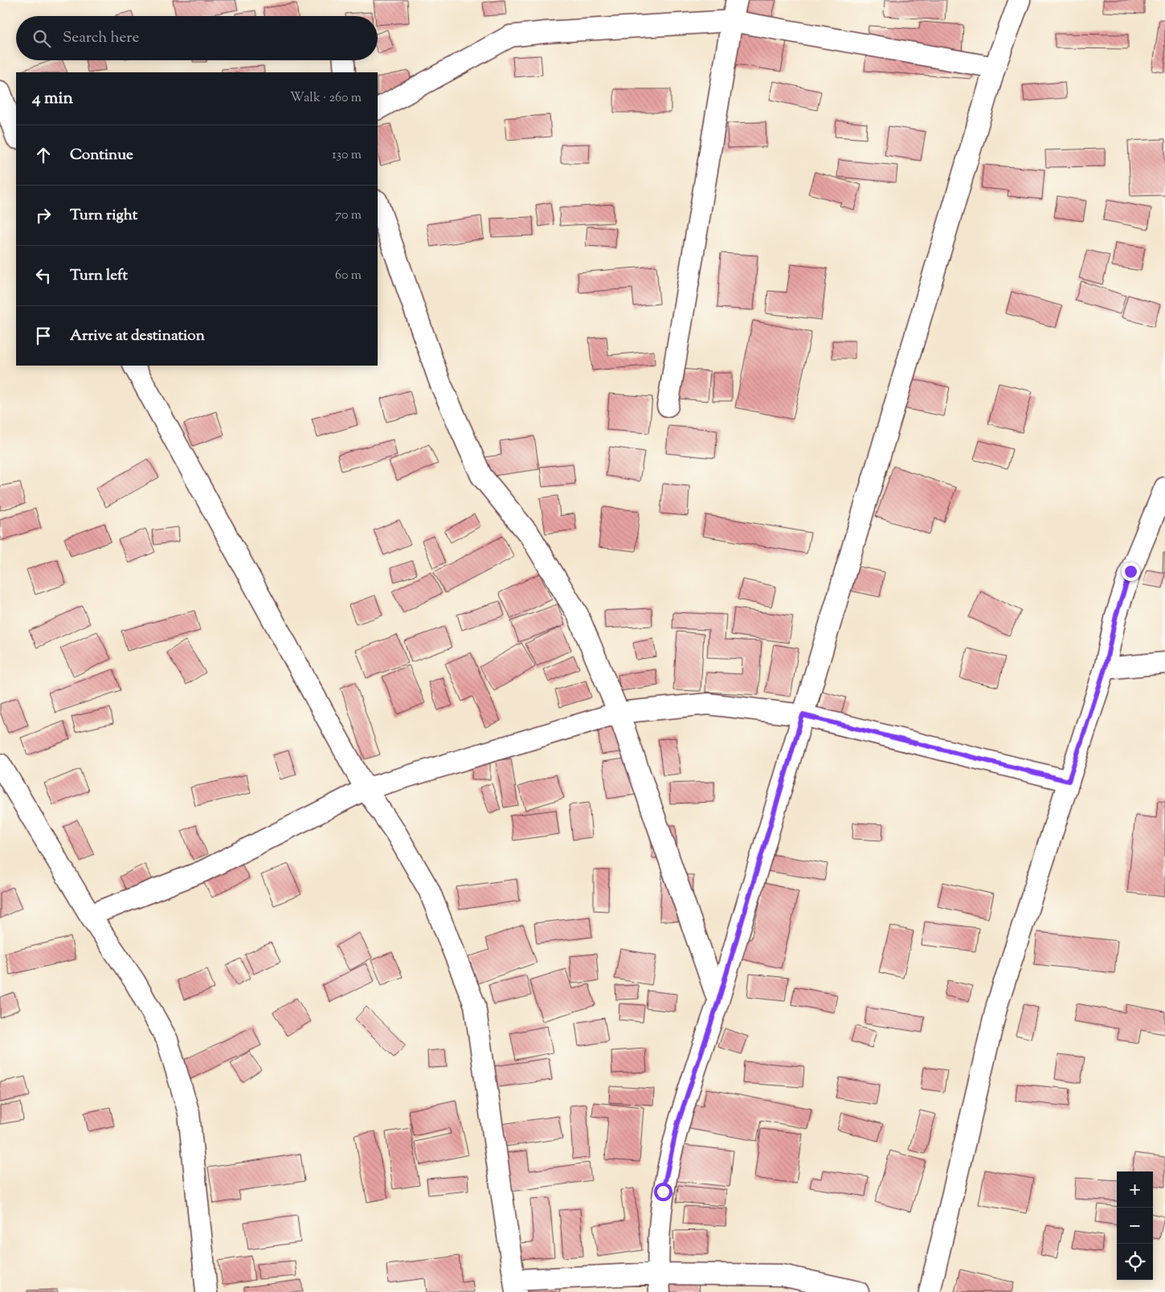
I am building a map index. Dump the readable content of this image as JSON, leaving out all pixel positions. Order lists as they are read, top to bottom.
{
  "page": {
    "search": "Search here",
    "heading": ["4 min", "Walk · 260 m"],
    "list": [
      ["Continue", "130 m"],
      ["Turn right", "70 m"],
      ["Turn left", "60 m"],
      "Arrive at destination"
    ],
    "map_buttons": ["+", "−"]
  }
}
